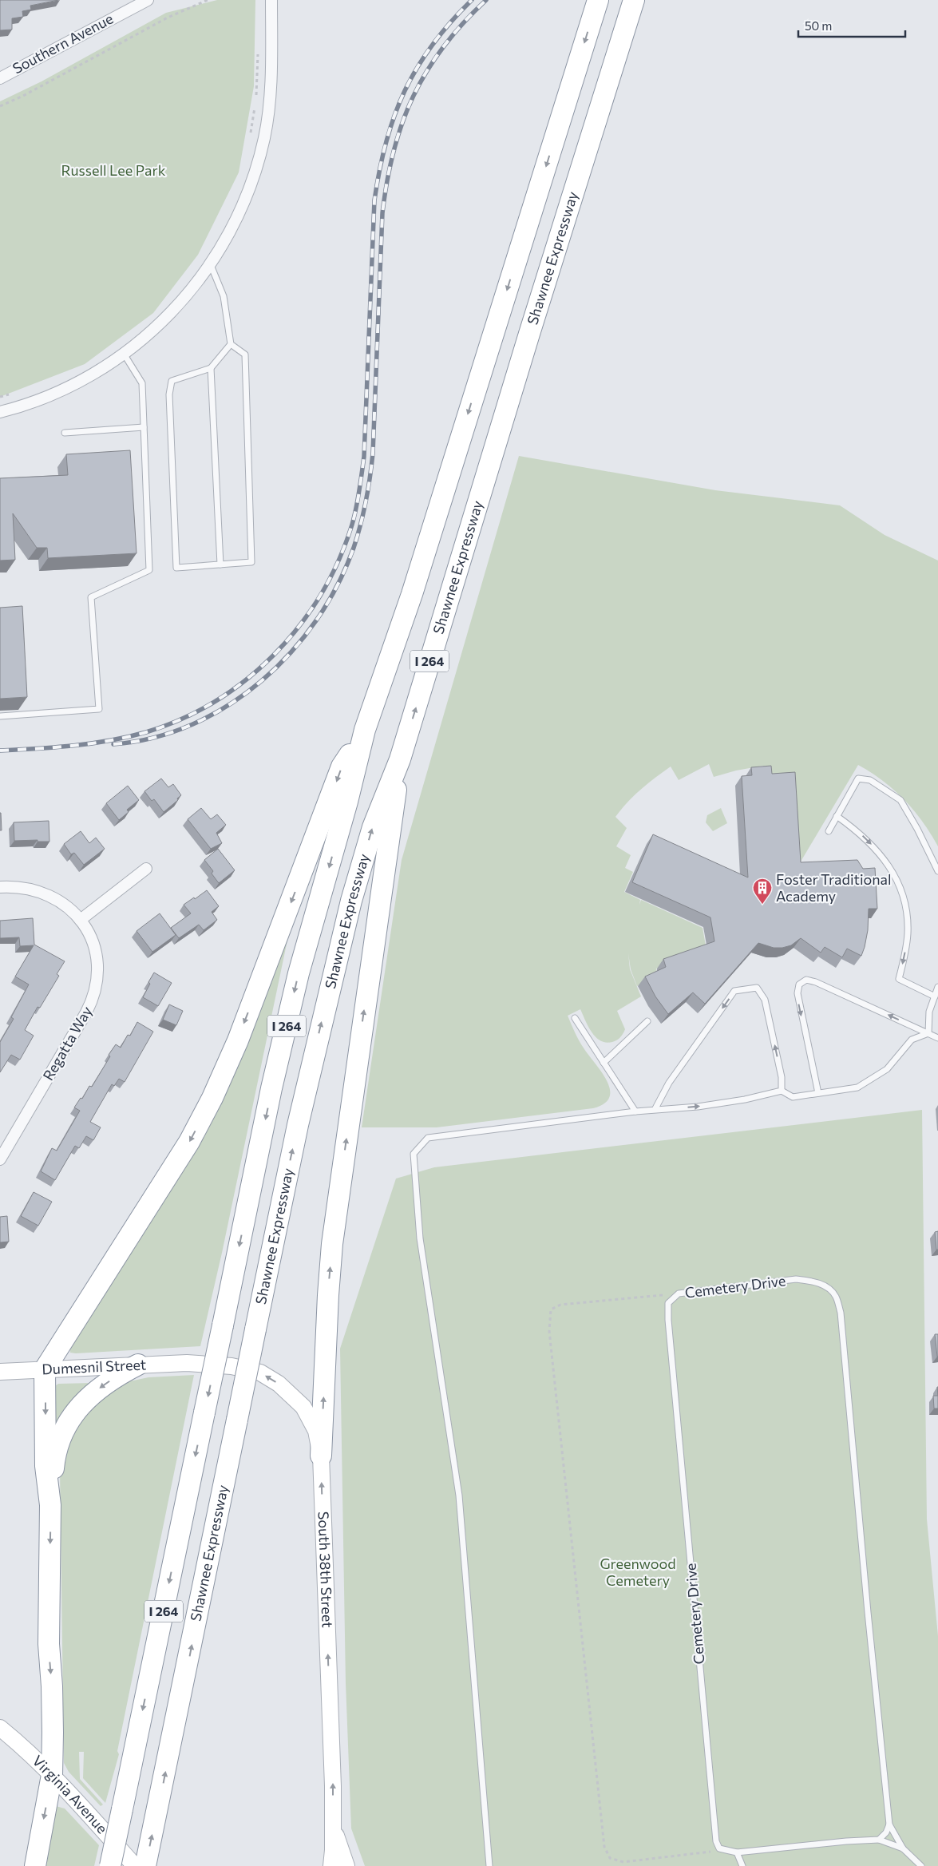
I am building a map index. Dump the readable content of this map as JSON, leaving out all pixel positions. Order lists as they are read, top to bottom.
{
  "streets": {
    "highway": ["Shawnee Expressway", "I 264"],
    "main road": ["Dumesnil Street", "South 38th Street", "Virginia Avenue"],
    "street": ["Southern Avenue", "Regatta Way"],
    "lane": ["Cemetery Drive"]
  },
  "crossings": [
    ["Dumesnil Street", "South 38th Street"]
  ],
  "one_way": ["South 38th Street"],
  "parks": ["Russell Lee Park", "Greenwood Cemetery"],
  "places": {
    "building": ["Foster Traditional Academy"]
  },
  "scale_bar": "50 m"
}
